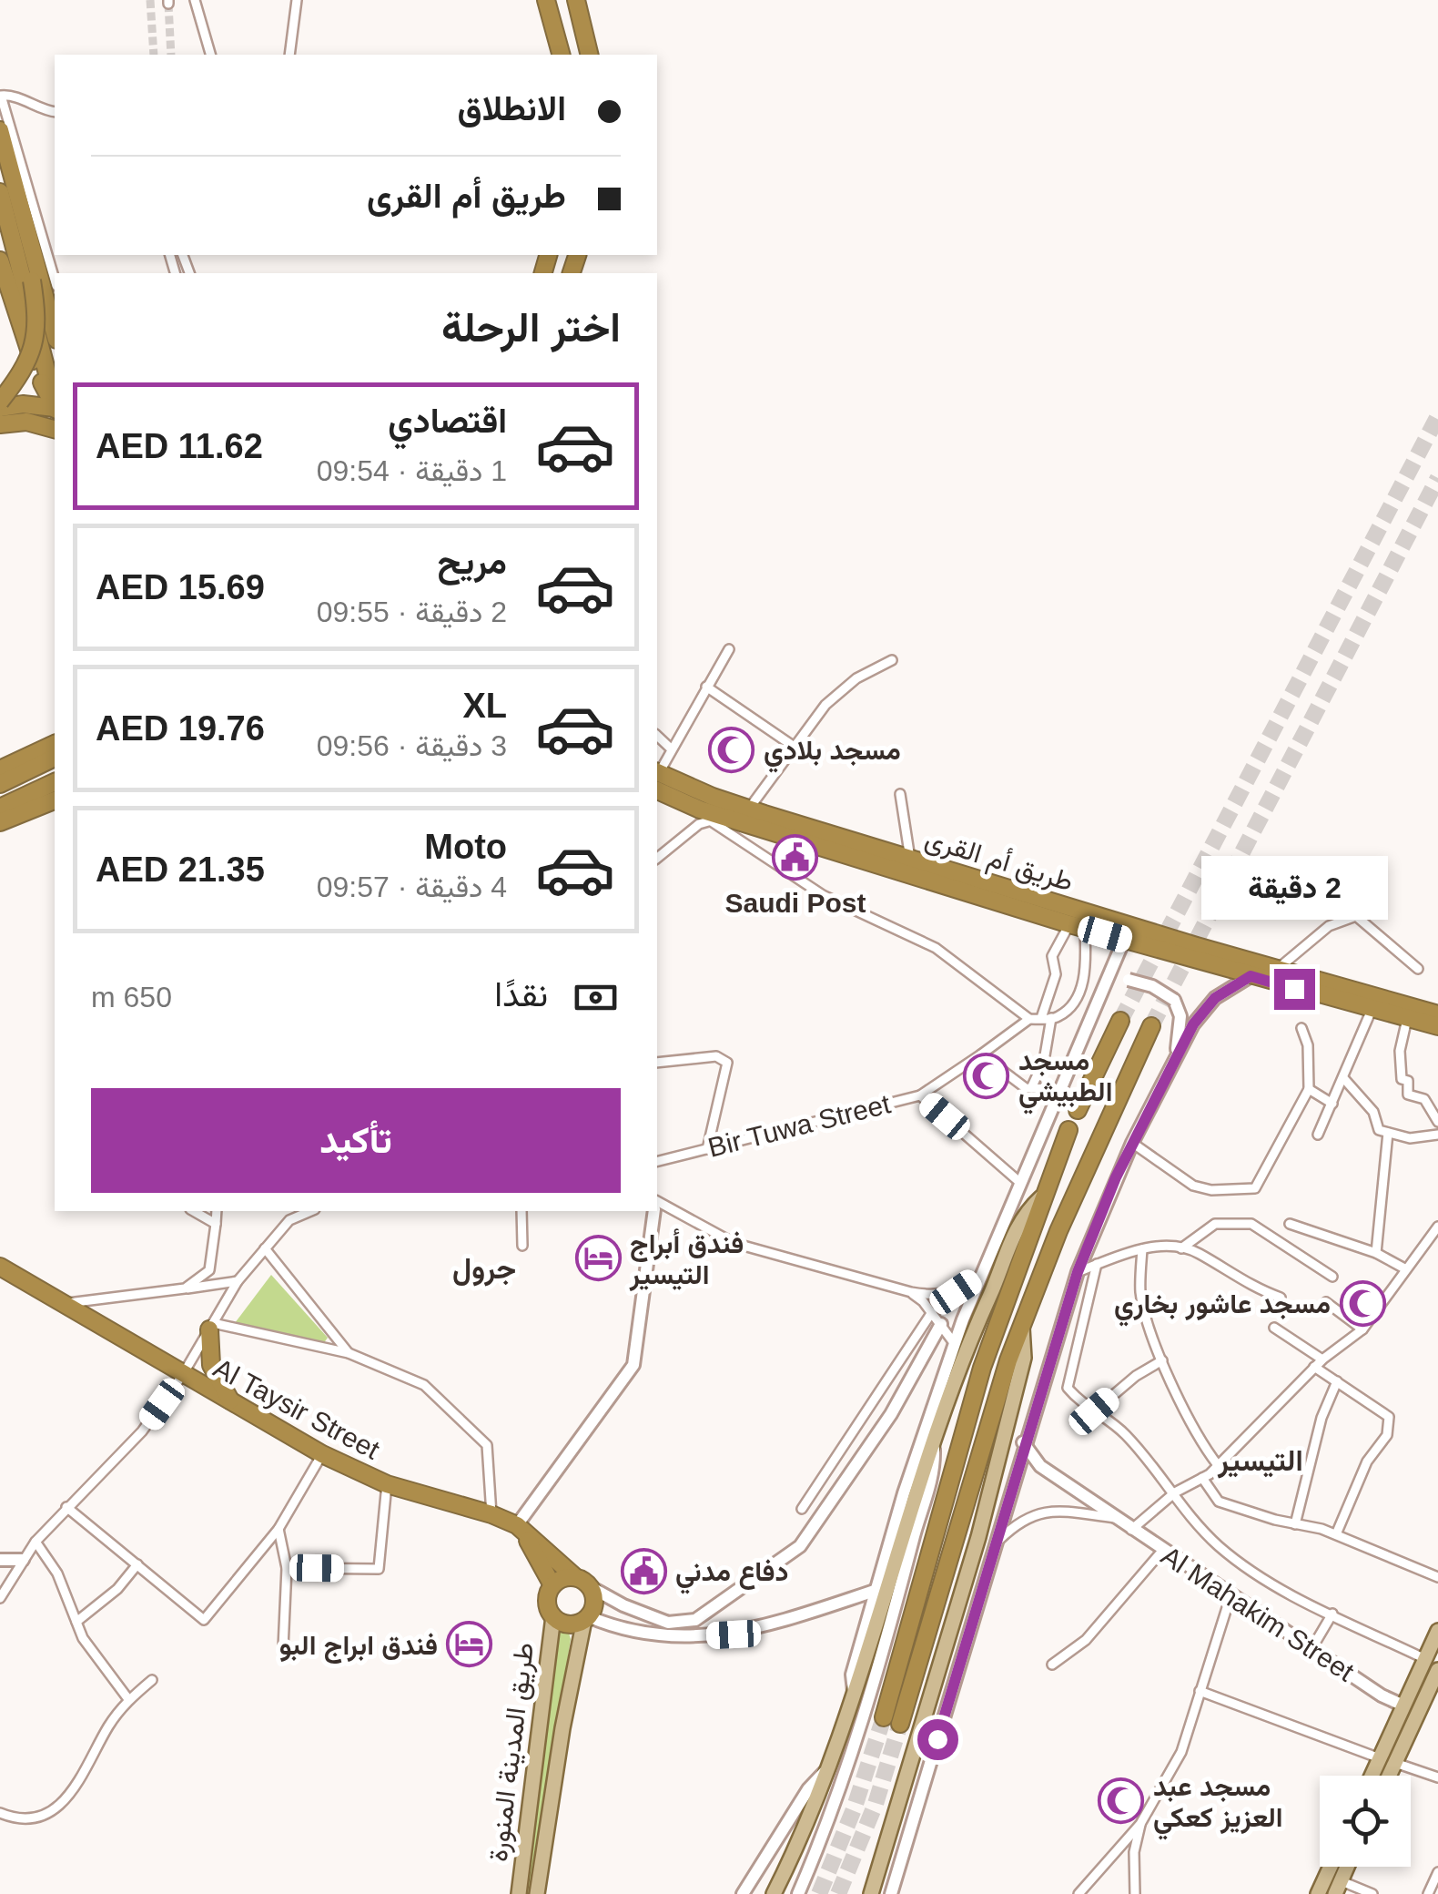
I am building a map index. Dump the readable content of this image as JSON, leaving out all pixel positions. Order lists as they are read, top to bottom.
{
  "streets": {
    "highway": ["طريق أم القرى", "Al Taysir Street"],
    "main road": ["طريق المدينة المنورة"],
    "street": ["Bir Tuwa Street", "Al Mahakim Street"]
  },
  "crossings": [
    ["Al Taysir Street", "طريق المدينة المنورة"]
  ],
  "districts": ["جرول", "التيسير"],
  "places": {
    "mosque": [
      "مسجد بلادي",
      "مسجد الطبيشي",
      "مسجد عاشور بخاري",
      "مسجد عبد العزيز كعكي"
    ],
    "public building": ["Saudi Post", "دفاع مدني"],
    "hotel": ["فندق أبراج التيسير", "فندق ابراج البو"]
  },
  "page": {
    "banner": ["الانطلاق", "طريق أم القرى"],
    "heading": "اختر الرحلة",
    "list": [
      {
        "name": "اقتصادي",
        "note": "1 دقيقة · 09:54",
        "value": "AED 11.62"
      },
      {
        "name": "مريح",
        "note": "2 دقيقة · 09:55",
        "value": "AED 15.69"
      },
      {
        "name": "XL",
        "note": "3 دقيقة · 09:56",
        "value": "AED 19.76"
      },
      {
        "name": "Moto",
        "note": "4 دقيقة · 09:57",
        "value": "AED 21.35"
      }
    ],
    "bubble": "2 دقيقة",
    "pay": ["نقدًا", "650 m"],
    "buttons": "تأكيد"
  }
}
